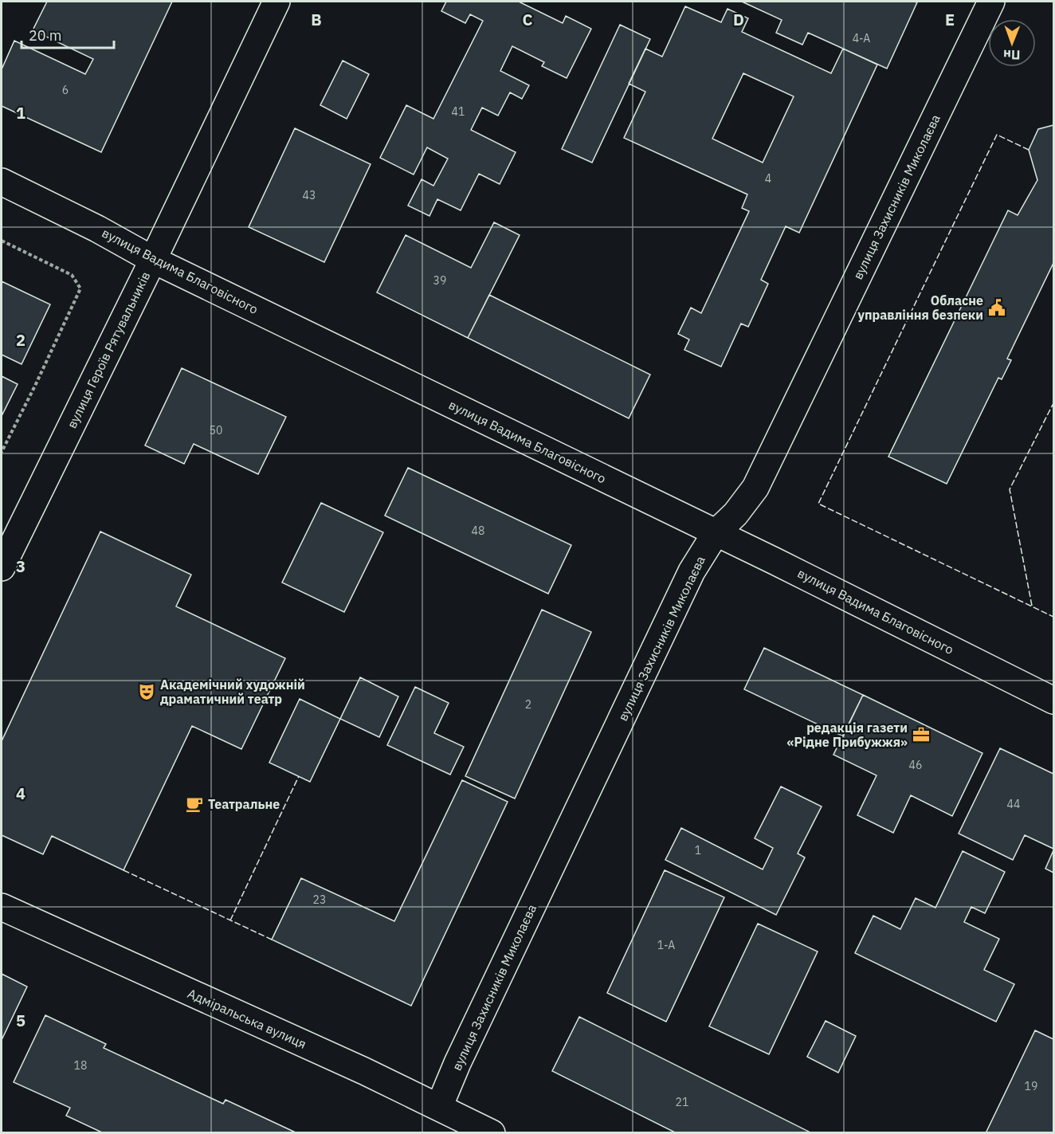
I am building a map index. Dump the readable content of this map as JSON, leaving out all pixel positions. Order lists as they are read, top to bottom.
{
  "streets": {
    "street": [
      "вулиця Захисників Миколаєва",
      "вулиця Вадима Благовісного",
      "вулиця Героїв Рятувальників",
      "Адміральська вулиця"
    ]
  },
  "crossings": [
    ["вулиця Захисників Миколаєва", "вулиця Вадима Благовісного"],
    ["вулиця Захисників Миколаєва", "Адміральська вулиця"],
    ["вулиця Вадима Благовісного", "вулиця Героїв Рятувальників"]
  ],
  "places": {
    "public building": ["Обласне управління безпеки"],
    "theatre": ["Академічний художній драматичний театр"],
    "office": ["редакція газети «Рідне Прибужжя»"],
    "cafe": ["Театральне"]
  },
  "house_numbers": [
    "4-А",
    "6",
    "41",
    "4",
    "43",
    "39",
    "50",
    "48",
    "2",
    "46",
    "44",
    "1",
    "23",
    "1-А",
    "18",
    "19",
    "21"
  ],
  "scale_bar": "20 m",
  "north": "bottom",
  "grid": {
    "columns": [
      "B",
      "C",
      "D",
      "E"
    ],
    "rows": [
      "1",
      "2",
      "3",
      "4",
      "5"
    ]
  }
}
